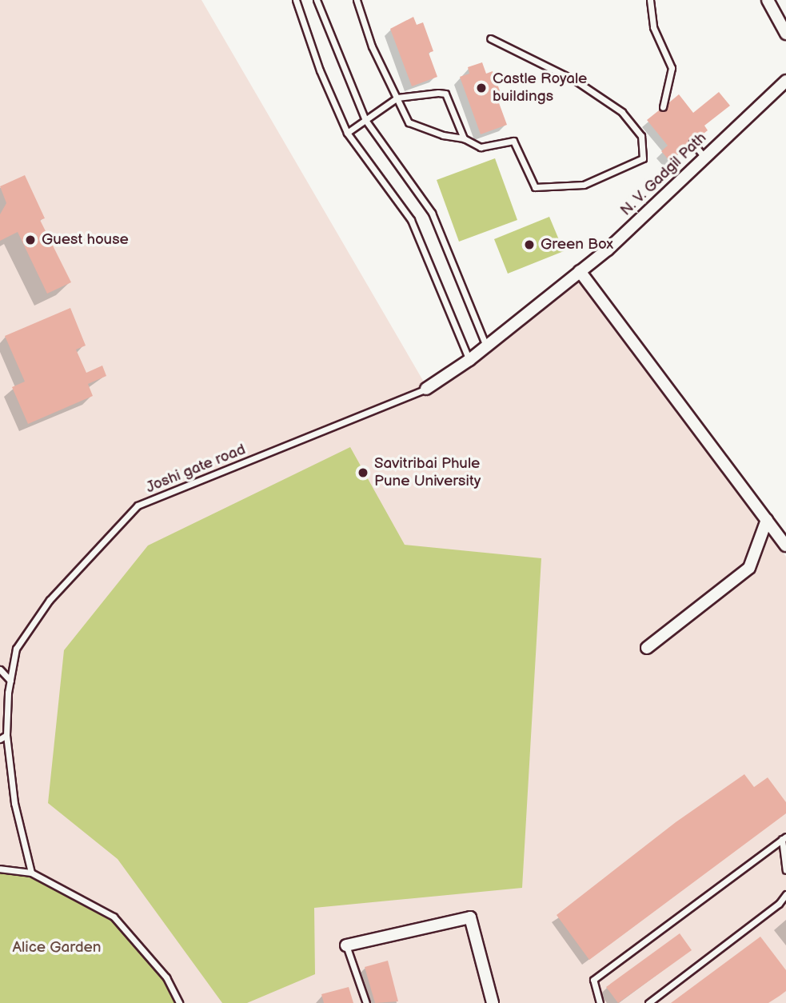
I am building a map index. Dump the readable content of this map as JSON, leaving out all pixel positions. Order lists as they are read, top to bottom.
{
  "streets": {
    "street": ["N. V. Gadgil Path"],
    "lane": ["Joshi gate road"]
  },
  "crossings": [
    ["N. V. Gadgil Path", "Joshi gate road"]
  ],
  "parks": ["Alice Garden"],
  "places": [
    "Castle Royale buildings",
    "Guest house",
    "Green Box",
    "Savitribai Phule Pune University"
  ]
}
